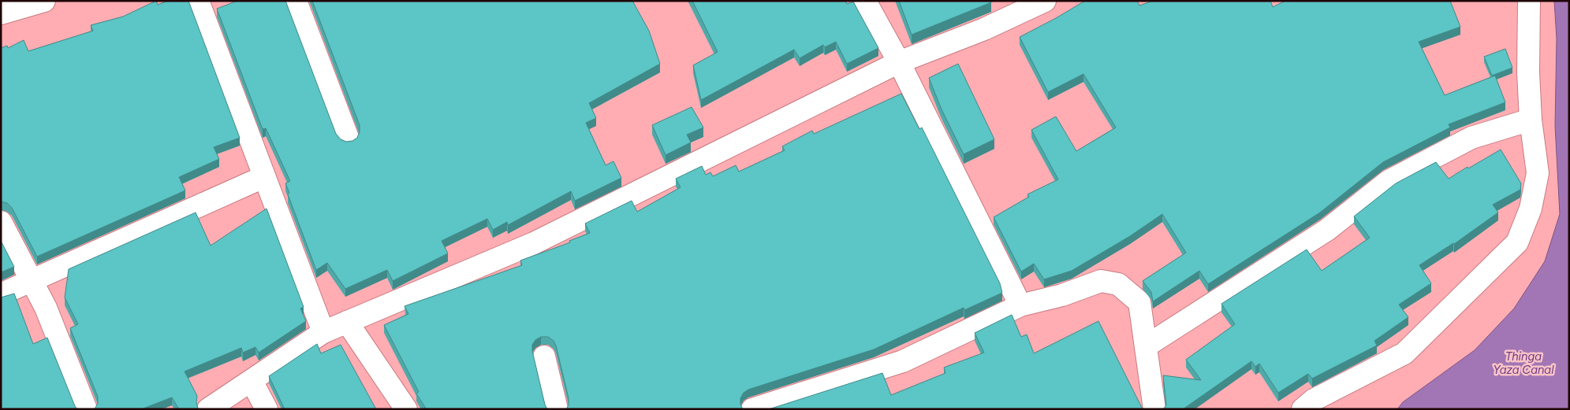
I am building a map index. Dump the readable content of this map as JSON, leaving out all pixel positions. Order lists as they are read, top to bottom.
{
  "water": ["Thinga Yaza Canal"]
}
